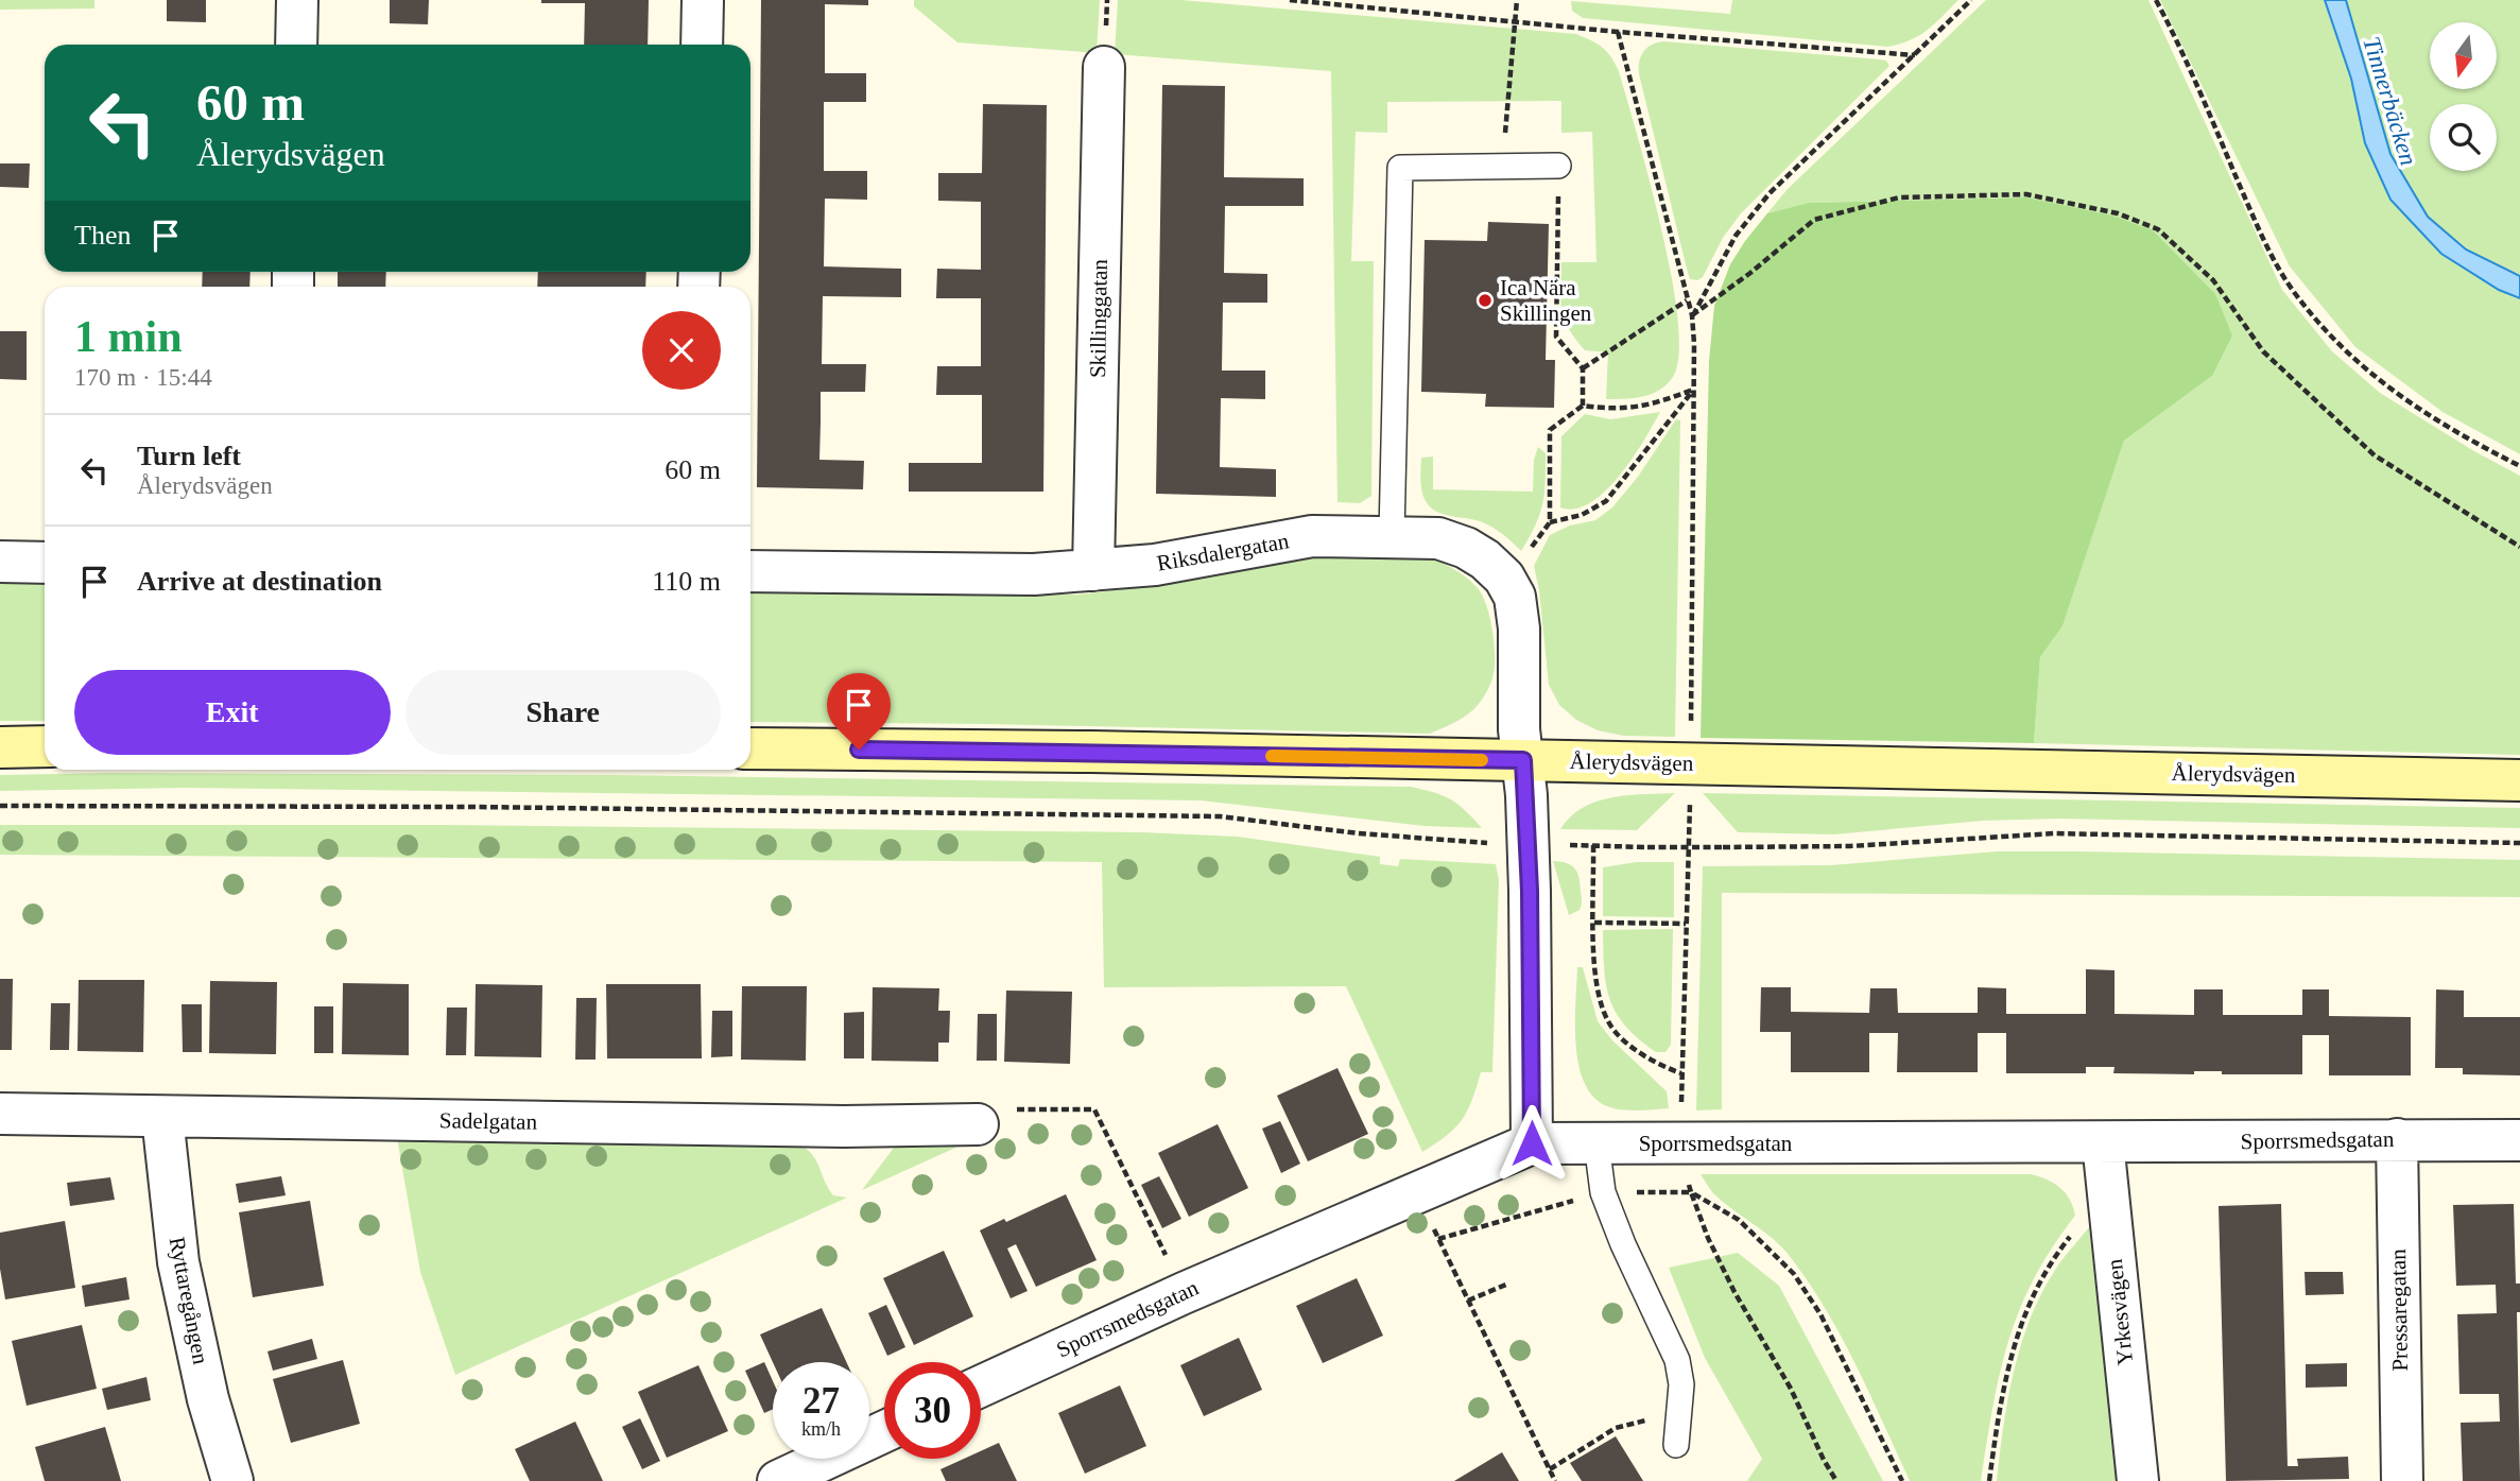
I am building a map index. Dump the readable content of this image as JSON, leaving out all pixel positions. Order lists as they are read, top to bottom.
{
  "streets": {
    "main road": ["Ålerydsvägen"],
    "street": [
      "Skillinggatan",
      "Riksdalergatan",
      "Sadelgatan",
      "Sporrsmedsgatan",
      "Ryttaregången",
      "Pressaregatan",
      "Yrkesvägen"
    ]
  },
  "crossings": [
    ["Skillinggatan", "Riksdalergatan"],
    ["Riksdalergatan", "Ålerydsvägen"],
    ["Riksdalergatan", "Sporrsmedsgatan"],
    ["Sadelgatan", "Ryttaregången"],
    ["Sporrsmedsgatan", "Pressaregatan"],
    ["Sporrsmedsgatan", "Yrkesvägen"]
  ],
  "water": ["Tinnerbäcken"],
  "places": ["Ica Nära Skillingen"],
  "north": "bottom",
  "page": {
    "turn": ["60 m", "Ålerydsvägen"],
    "then": "Then",
    "heading": ["1 min", "170 m · 15:44"],
    "list": [
      {
        "name": "Turn left",
        "note": "Ålerydsvägen",
        "value": "60 m"
      },
      {
        "name": "Arrive at destination",
        "value": "110 m"
      }
    ],
    "buttons": ["Exit", "Share"],
    "speed": "27 km/h",
    "limit": "30"
  }
}
